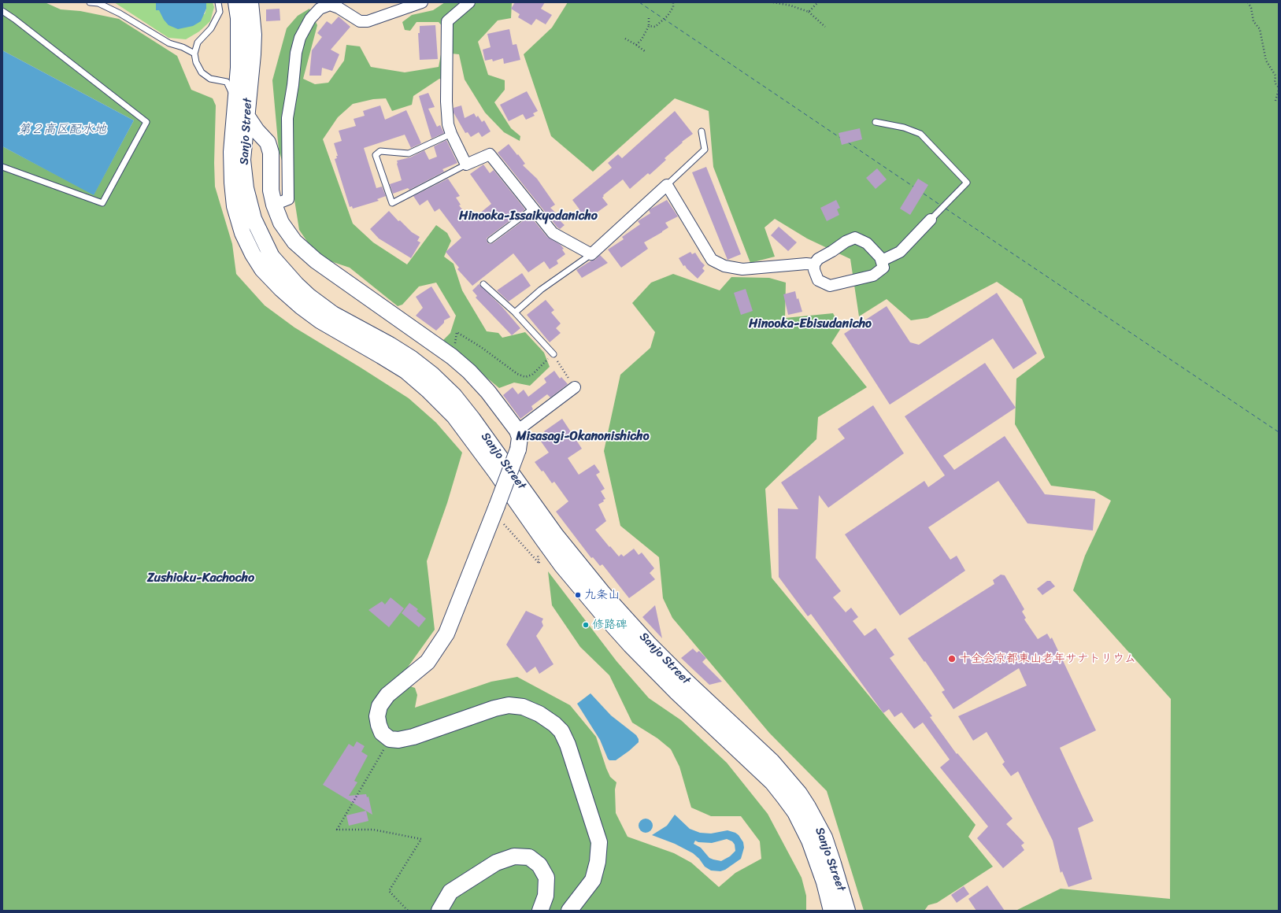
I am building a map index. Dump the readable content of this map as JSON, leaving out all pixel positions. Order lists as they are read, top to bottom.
{
  "streets": {
    "main road": ["Sanjo Street"]
  },
  "districts": [
    "Hinooka-Issaikyodanicho",
    "Hinooka-Ebisudanicho",
    "Misasagi-Okanonishicho",
    "Zushioku-Kachocho"
  ],
  "water": ["第２高区配水地"],
  "places": ["九条山", "修路碑", "十全会京都東山老年サナトリウム"]
}
